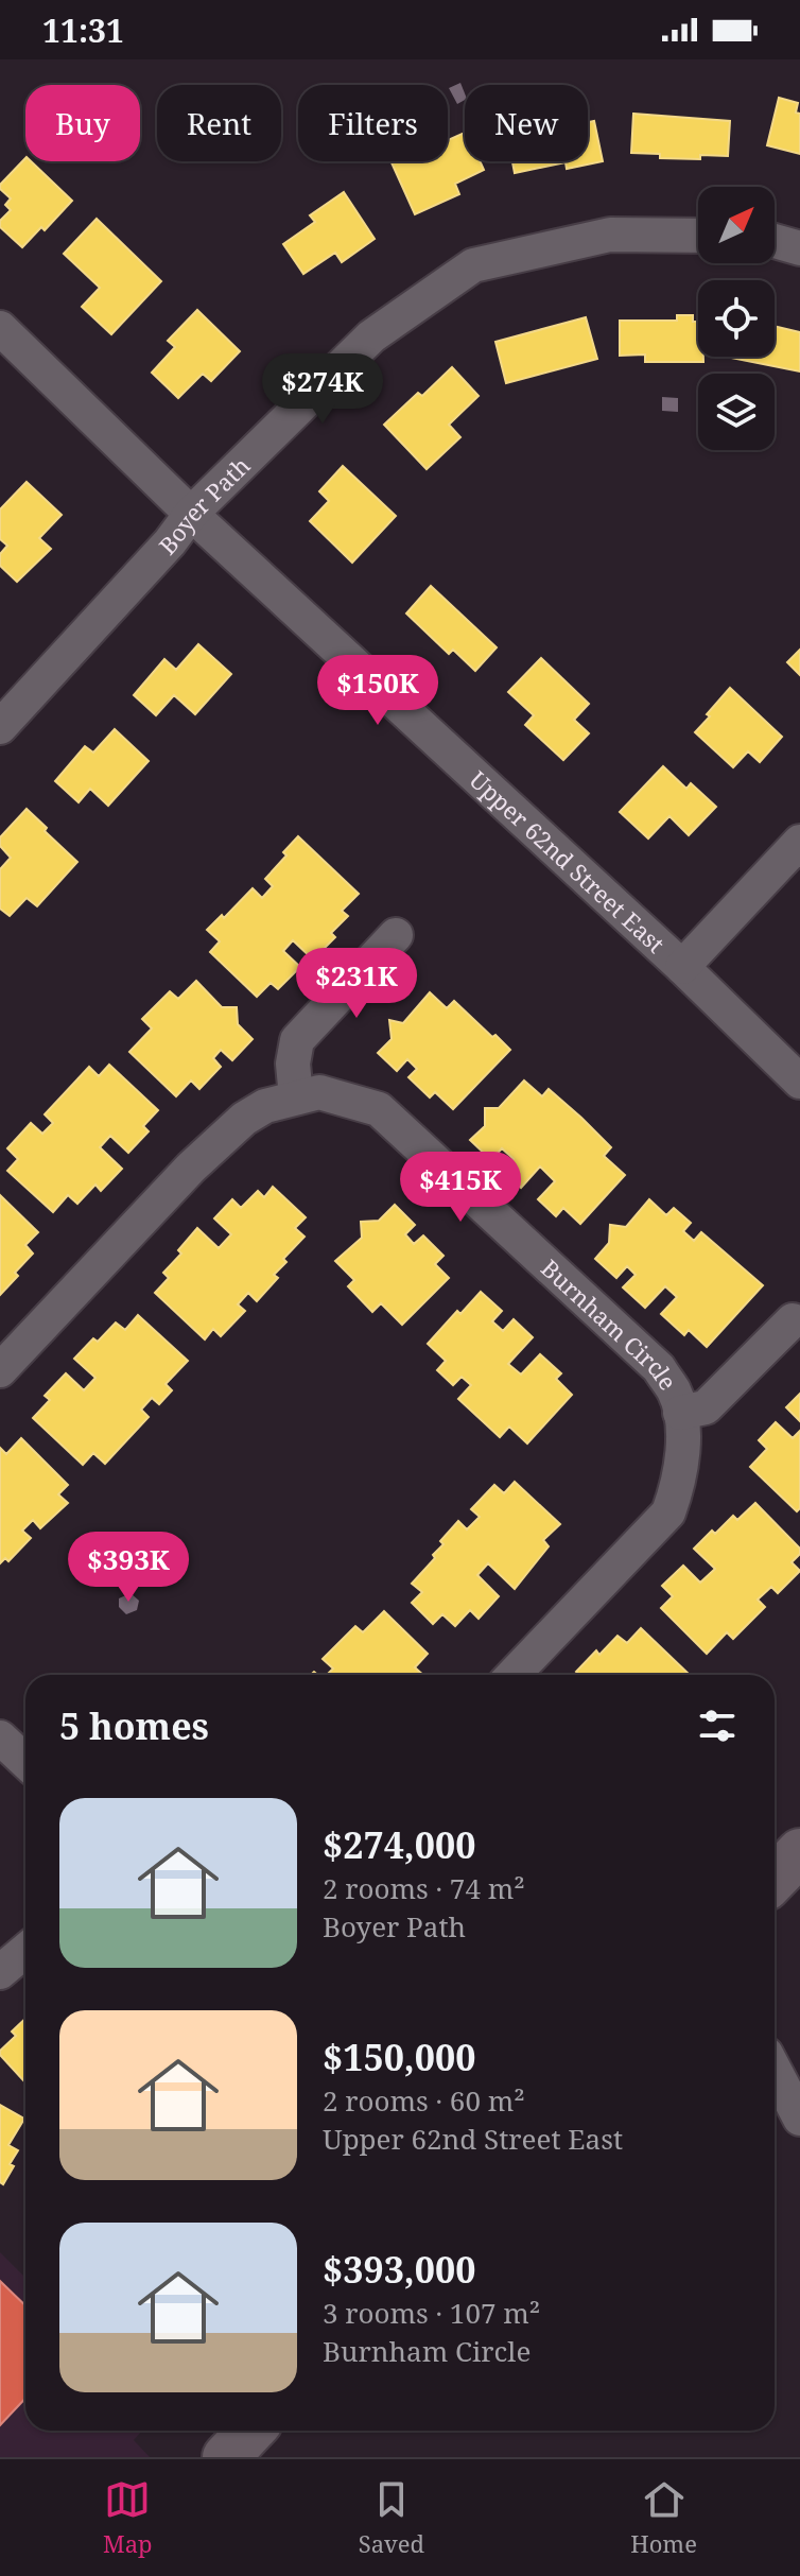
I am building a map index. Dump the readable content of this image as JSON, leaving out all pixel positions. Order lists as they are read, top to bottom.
{
  "streets": {
    "street": ["Boyer Path", "Upper 62nd Street East", "Burnham Circle"]
  },
  "crossings": [
    ["Boyer Path", "Upper 62nd Street East"]
  ],
  "north": "top right",
  "page": {
    "status": "11:31",
    "chip": [
      "Buy",
      "Rent",
      "Filters",
      "New"
    ],
    "price": [
      "$274K",
      "$150K",
      "$231K",
      "$415K",
      "$393K"
    ],
    "heading": "5 homes",
    "list": [
      {
        "name": "$274,000",
        "note": "2 rooms · 74 m² · Boyer Path"
      },
      {
        "name": "$150,000",
        "note": "2 rooms · 60 m² · Upper 62nd Street East"
      },
      {
        "name": "$393,000",
        "note": "3 rooms · 107 m² · Burnham Circle"
      }
    ],
    "tabs": ["Map", "Saved", "Home"]
  }
}
